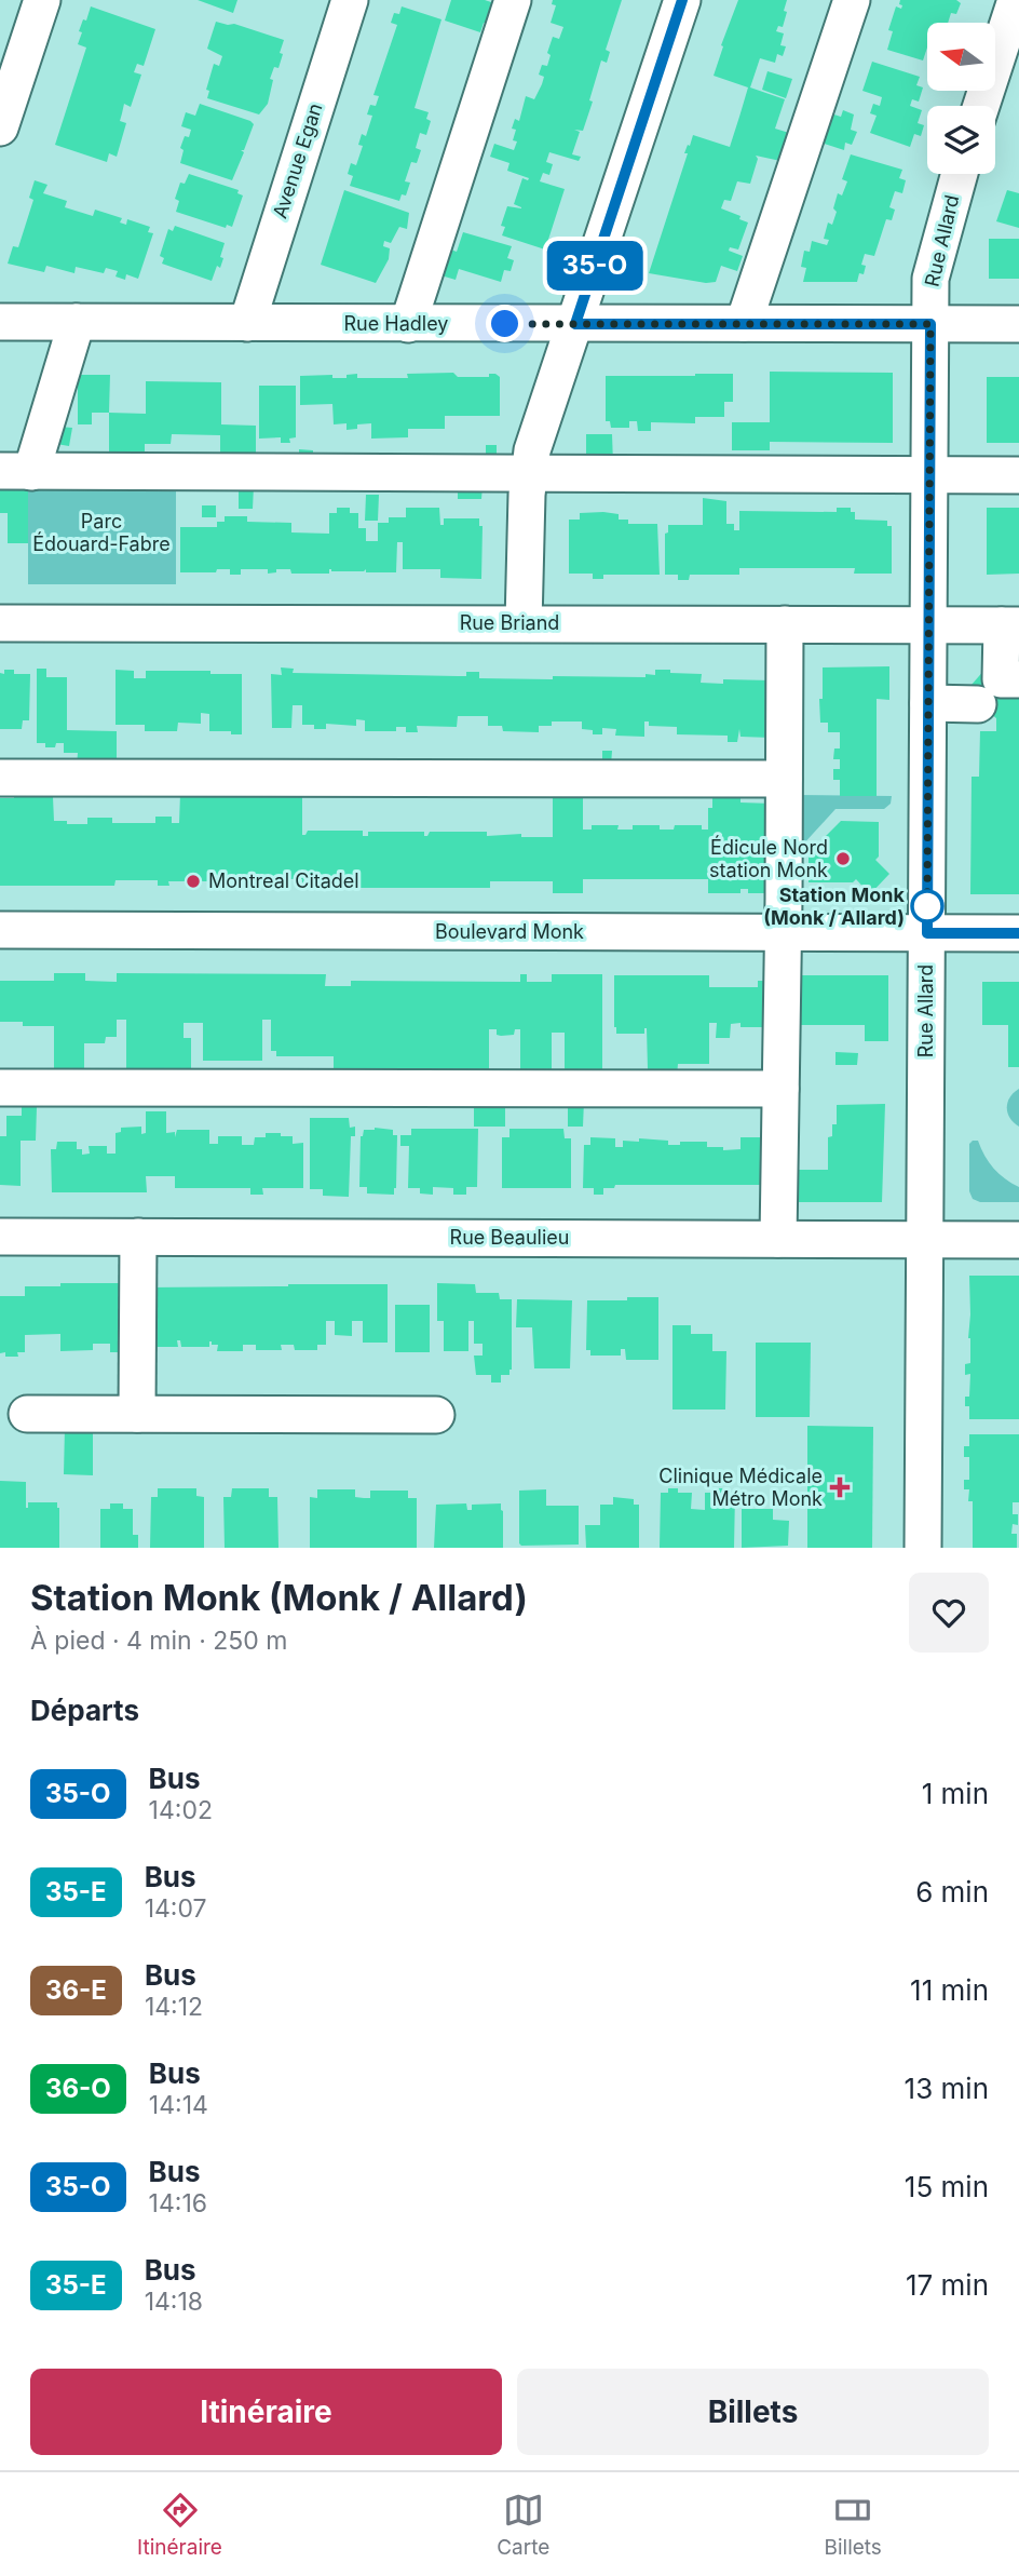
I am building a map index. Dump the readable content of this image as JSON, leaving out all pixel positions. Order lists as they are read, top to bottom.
{
  "streets": {
    "street": [
      "Avenue Egan",
      "Rue Allard",
      "Rue Hadley",
      "Rue Briand",
      "Boulevard Monk",
      "Rue Beaulieu"
    ]
  },
  "crossings": [
    ["Avenue Egan", "Rue Hadley"],
    ["Rue Allard", "Rue Hadley"],
    ["Rue Allard", "Rue Briand"],
    ["Rue Allard", "Boulevard Monk"],
    ["Rue Allard", "Rue Beaulieu"]
  ],
  "parks": ["Parc Édouard-Fabre"],
  "places": {
    "other": ["Édicule Nord station Monk", "Montreal Citadel", "Station Monk (Monk / Allard)"],
    "health": ["Clinique Médicale Métro Monk"]
  },
  "lines": ["bus line 35-O"],
  "north": "left",
  "page": {
    "on_map": "35-O",
    "heading": [
      ["Station Monk (Monk / Allard)", "À pied · 4 min · 250 m"],
      "Départs"
    ],
    "list": [
      {
        "mark": "35-O",
        "name": "Bus",
        "note": "14:02",
        "value": "1 min"
      },
      {
        "mark": "35-E",
        "name": "Bus",
        "note": "14:07",
        "value": "6 min"
      },
      {
        "mark": "36-E",
        "name": "Bus",
        "note": "14:12",
        "value": "11 min"
      },
      {
        "mark": "36-O",
        "name": "Bus",
        "note": "14:14",
        "value": "13 min"
      },
      {
        "mark": "35-O",
        "name": "Bus",
        "note": "14:16",
        "value": "15 min"
      },
      {
        "mark": "35-E",
        "name": "Bus",
        "note": "14:18",
        "value": "17 min"
      }
    ],
    "buttons": ["Itinéraire", "Billets"],
    "tabs": ["Itinéraire", "Carte", "Billets"]
  }
}
